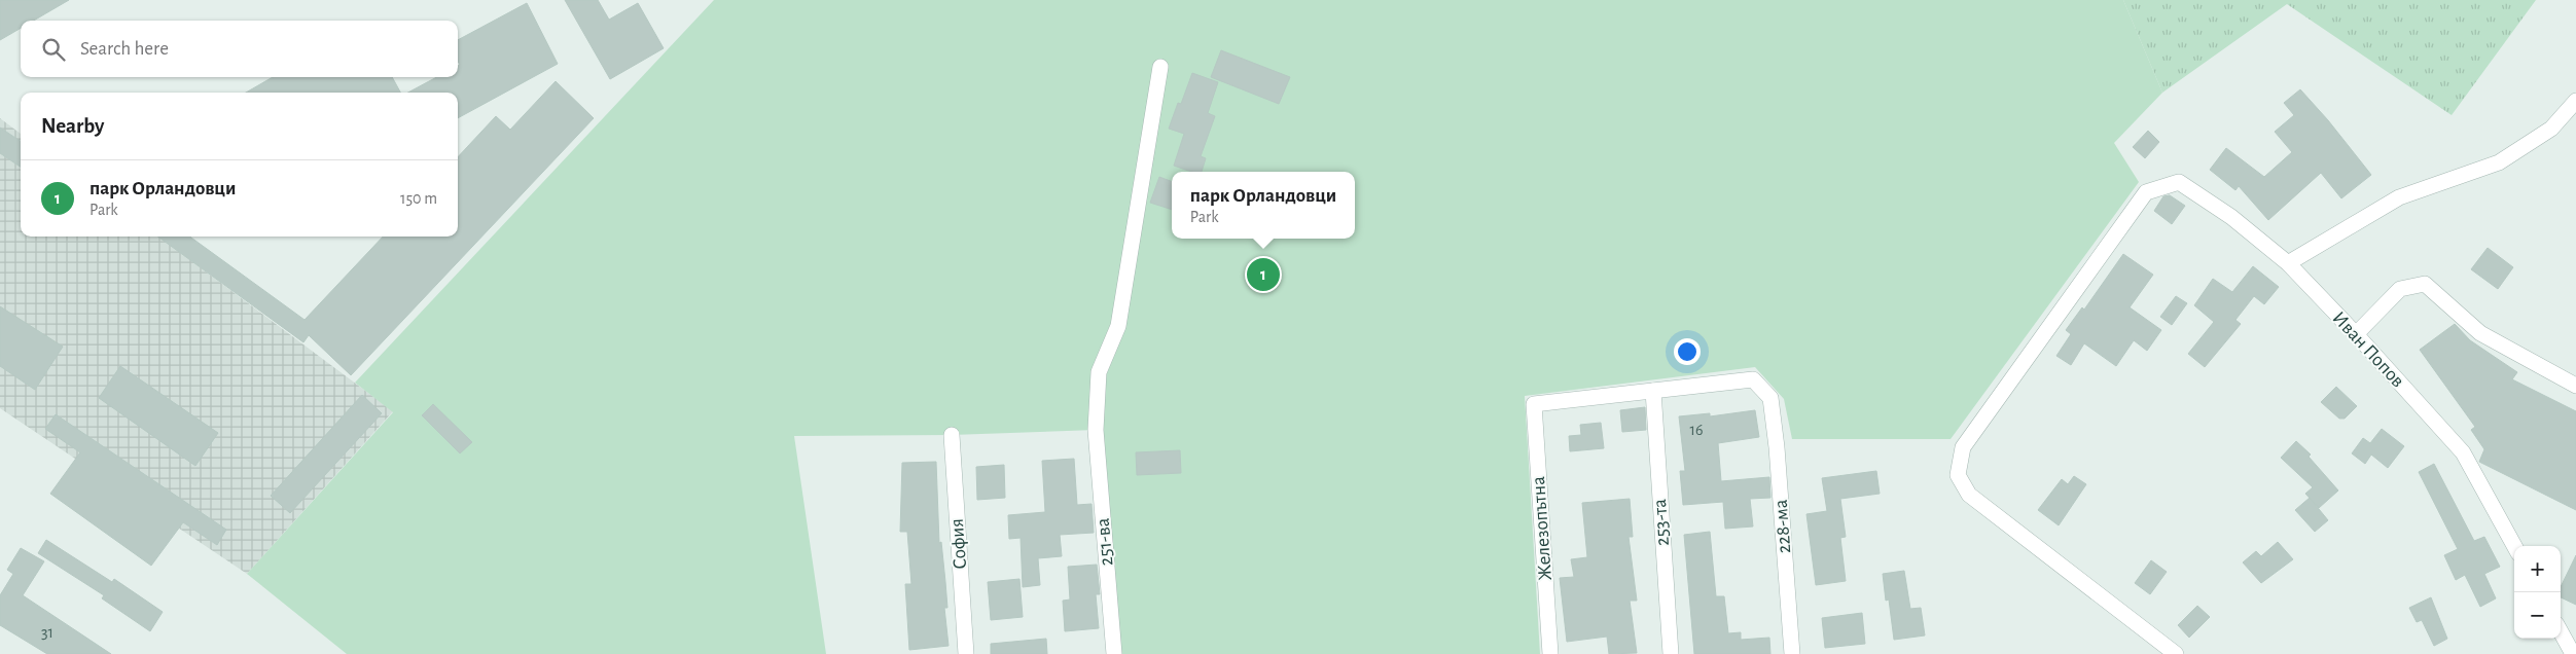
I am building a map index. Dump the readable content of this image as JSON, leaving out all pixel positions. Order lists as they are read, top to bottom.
{
  "streets": {
    "street": [
      "Иван Попов",
      "253-та",
      "228-ма",
      "Железопътна",
      "251-ва",
      "София"
    ]
  },
  "crossings": [
    ["253-та", "228-ма"],
    ["253-та", "Железопътна"],
    ["228-ма", "Железопътна"]
  ],
  "house_numbers": ["16", "31"],
  "page": {
    "search": "Search here",
    "heading": "Nearby",
    "list": [
      {
        "mark": "1",
        "name": "парк Орландовци",
        "note": "Park",
        "value": "150 m"
      }
    ],
    "popup": ["парк Орландовци", "Park"],
    "pins": "1",
    "map_buttons": ["+", "−"]
  }
}
